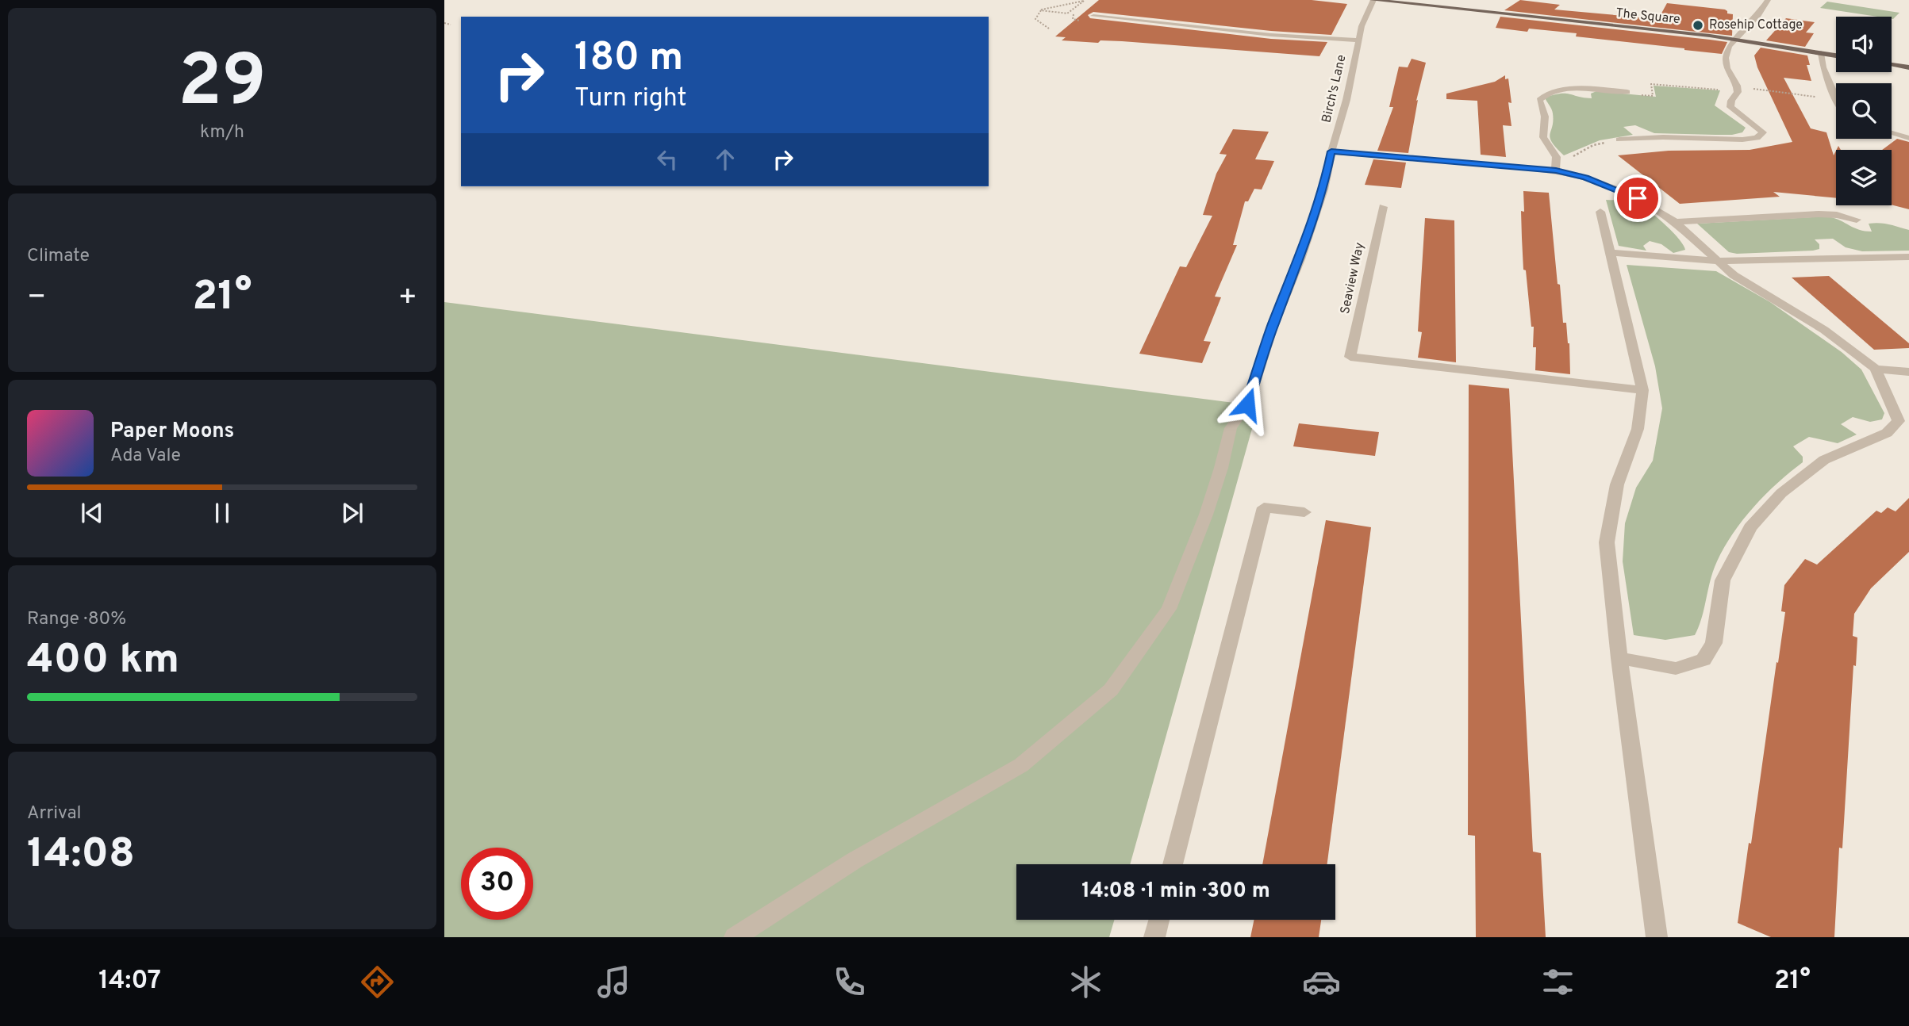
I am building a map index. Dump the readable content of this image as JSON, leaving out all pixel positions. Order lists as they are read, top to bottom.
{
  "streets": {
    "main road": ["The Square"],
    "street": ["Birch's Lane", "Seaview Way"]
  },
  "crossings": [
    ["The Square", "Birch's Lane"]
  ],
  "places": ["Rosehip Cottage"],
  "page": {
    "tile": [
      ["29", "km/h"],
      "Climate",
      ["Range · 80%", "400 km"],
      ["Arrival", "14:08"]
    ],
    "turn": ["180 m", "Turn right"],
    "heat": ["−", "21°", "+"],
    "song": ["Paper Moons", "Ada Vale"],
    "limit": "30",
    "trip": "14:08 · 1 min · 300 m",
    "tabs": ["14:07", "21°"]
  }
}
